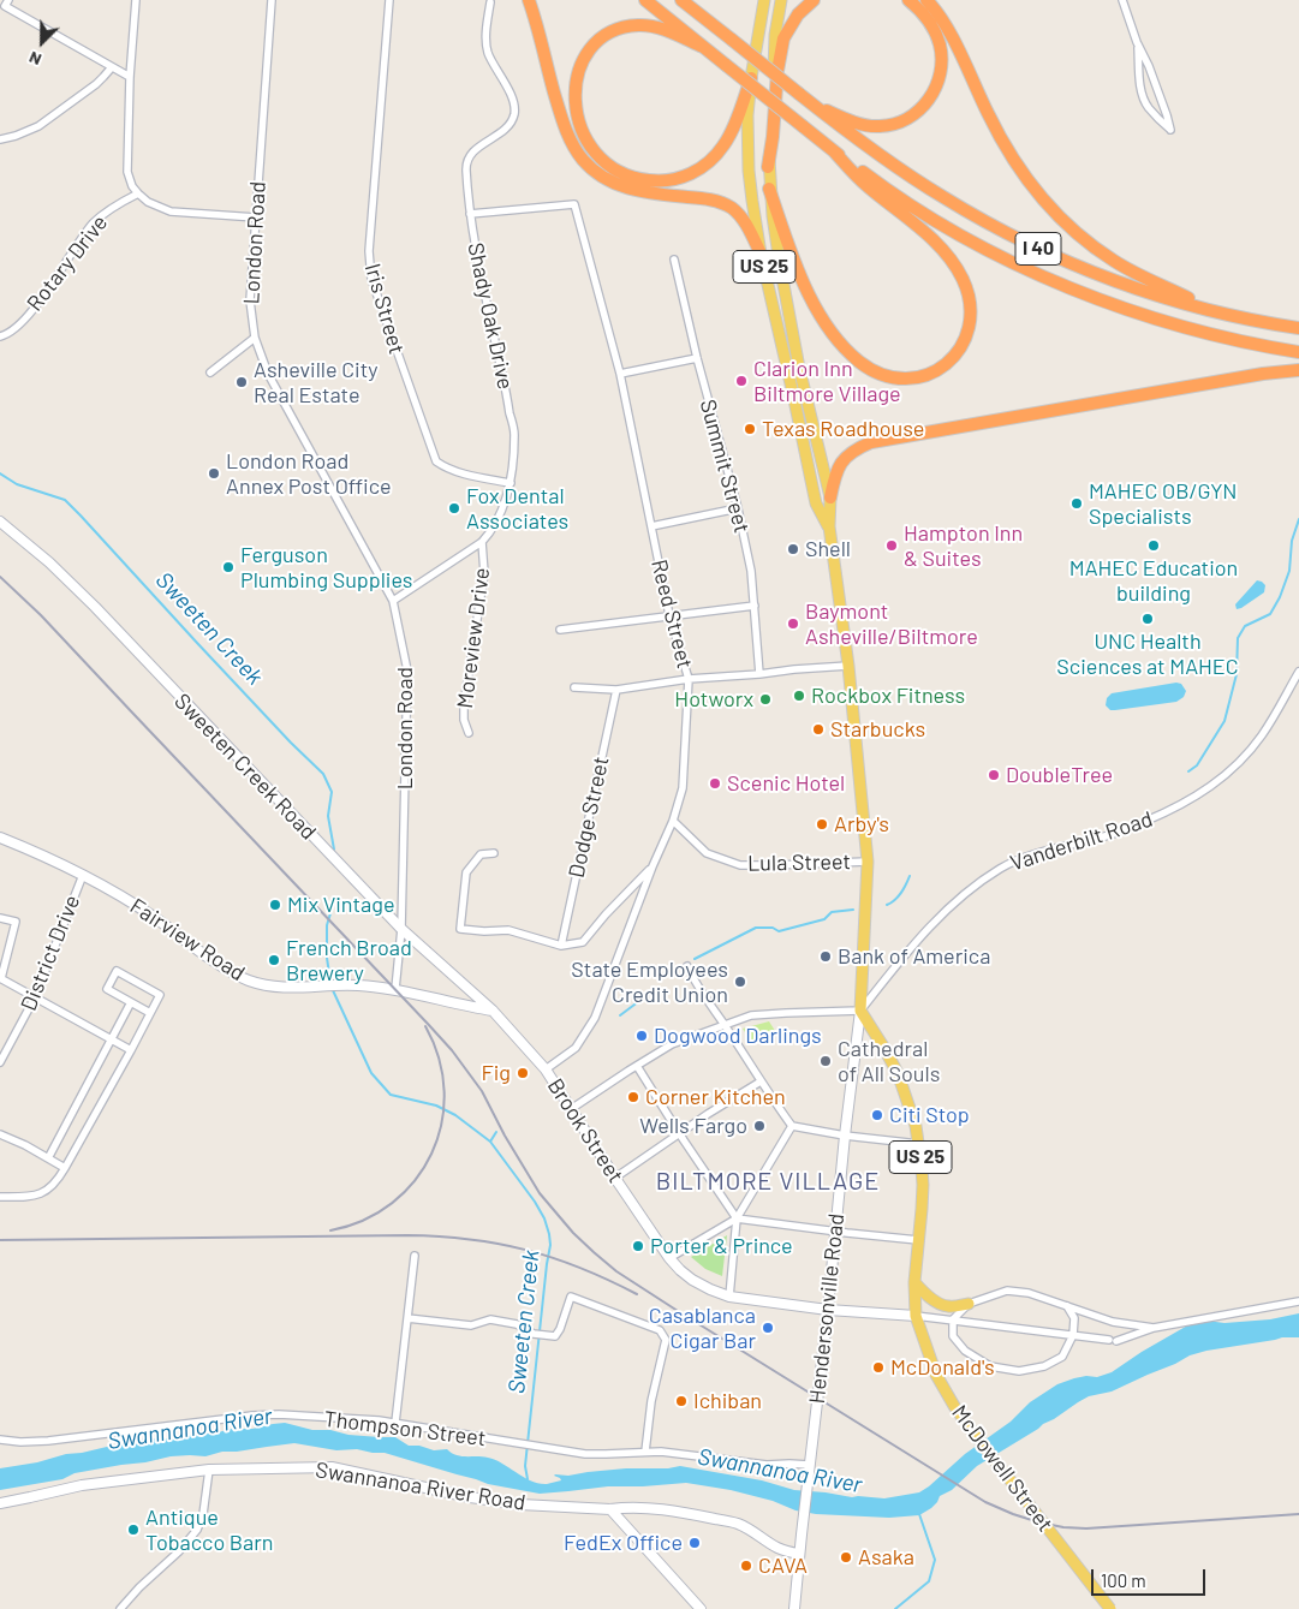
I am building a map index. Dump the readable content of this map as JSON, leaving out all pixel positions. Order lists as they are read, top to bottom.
{
  "streets": {
    "highway": ["I 40"],
    "main road": [
      "US 25",
      "Sweeten Creek Road",
      "Fairview Road",
      "Brook Street",
      "Hendersonville Road",
      "McDowell Street",
      "Swannanoa River Road"
    ],
    "street": [
      "London Road",
      "Rotary Drive",
      "Iris Street",
      "Shady Oak Drive",
      "Summit Street",
      "Reed Street",
      "Moreview Drive",
      "Dodge Street",
      "Vanderbilt Road",
      "Lula Street",
      "District Drive",
      "Thompson Street"
    ]
  },
  "crossings": [
    ["London Road", "Shady Oak Drive"],
    ["London Road", "Sweeten Creek Road"],
    ["London Road", "Fairview Road"],
    ["US 25", "Vanderbilt Road"],
    ["US 25", "Brook Street"],
    ["US 25", "Hendersonville Road"],
    ["US 25", "McDowell Street"],
    ["Iris Street", "Shady Oak Drive"],
    ["Shady Oak Drive", "Reed Street"],
    ["Shady Oak Drive", "Moreview Drive"],
    ["Reed Street", "Lula Street"],
    ["Reed Street", "Brook Street"],
    ["Sweeten Creek Road", "Fairview Road"],
    ["Sweeten Creek Road", "Brook Street"],
    ["Vanderbilt Road", "Hendersonville Road"],
    ["Lula Street", "Hendersonville Road"],
    ["Fairview Road", "District Drive"],
    ["Fairview Road", "Brook Street"],
    ["Brook Street", "Hendersonville Road"],
    ["Brook Street", "McDowell Street"],
    ["Hendersonville Road", "Thompson Street"],
    ["Hendersonville Road", "Swannanoa River Road"]
  ],
  "districts": ["BILTMORE VILLAGE"],
  "water": ["Sweeten Creek", "Swannanoa River"],
  "places": [
    "Clarion Inn Biltmore Village",
    "Asheville City Real Estate",
    "Texas Roadhouse",
    "London Road Annex Post Office",
    "MAHEC OB/GYN Specialists",
    "Fox Dental Associates",
    "Hampton Inn & Suites",
    "MAHEC Education building",
    "Shell",
    "Ferguson Plumbing Supplies",
    "UNC Health Sciences at MAHEC",
    "Baymont Asheville/Biltmore",
    "Rockbox Fitness",
    "Hotworx",
    "Starbucks",
    "DoubleTree",
    "Scenic Hotel",
    "Arby's",
    "Mix Vintage",
    "Bank of America",
    "French Broad Brewery",
    "State Employees Credit Union",
    "Dogwood Darlings",
    "Cathedral of All Souls",
    "Fig",
    "Corner Kitchen",
    "Citi Stop",
    "Wells Fargo",
    "Porter & Prince",
    "Casablanca Cigar Bar",
    "McDonald's",
    "Ichiban",
    "Antique Tobacco Barn",
    "FedEx Office",
    "Asaka",
    "CAVA"
  ],
  "scale_bar": "100 m",
  "north": "bottom left"
}
